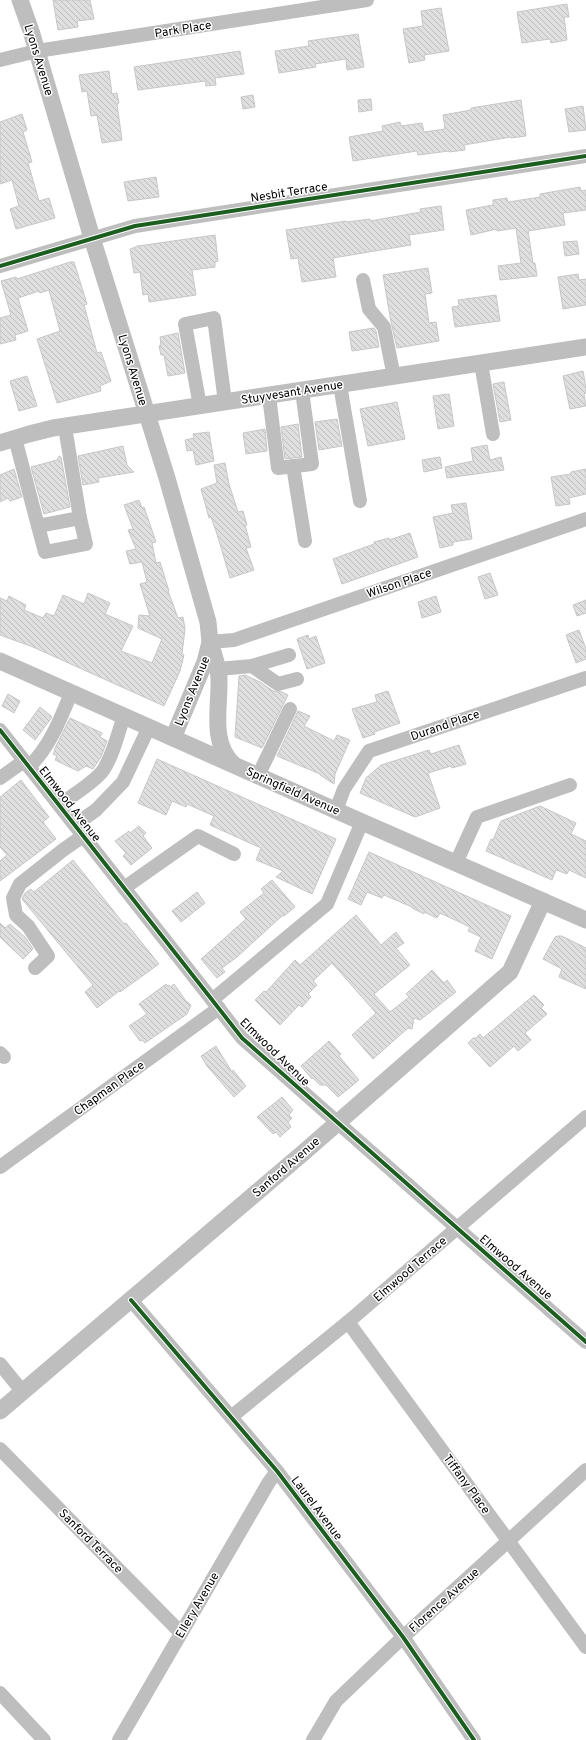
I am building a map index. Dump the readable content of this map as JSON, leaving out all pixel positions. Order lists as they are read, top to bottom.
{
  "streets": {
    "main road": [
      "Lyons Avenue",
      "Stuyvesant Avenue",
      "Springfield Avenue",
      "Sanford Avenue"
    ],
    "street": [
      "Park Place",
      "Nesbit Terrace",
      "Wilson Place",
      "Durand Place",
      "Elmwood Avenue",
      "Chapman Place",
      "Elmwood Terrace",
      "Tiffany Place",
      "Laurel Avenue",
      "Sanford Terrace",
      "Florence Avenue",
      "Ellery Avenue"
    ]
  },
  "crossings": [
    ["Park Place", "Lyons Avenue"],
    ["Lyons Avenue", "Nesbit Terrace"],
    ["Lyons Avenue", "Stuyvesant Avenue"],
    ["Lyons Avenue", "Wilson Place"],
    ["Lyons Avenue", "Springfield Avenue"],
    ["Durand Place", "Springfield Avenue"],
    ["Springfield Avenue", "Chapman Place"],
    ["Springfield Avenue", "Sanford Avenue"],
    ["Elmwood Avenue", "Chapman Place"],
    ["Elmwood Avenue", "Sanford Avenue"],
    ["Elmwood Avenue", "Elmwood Terrace"],
    ["Sanford Avenue", "Laurel Avenue"],
    ["Elmwood Terrace", "Tiffany Place"],
    ["Elmwood Terrace", "Laurel Avenue"],
    ["Tiffany Place", "Florence Avenue"],
    ["Laurel Avenue", "Florence Avenue"],
    ["Laurel Avenue", "Ellery Avenue"],
    ["Sanford Terrace", "Ellery Avenue"]
  ]
}
